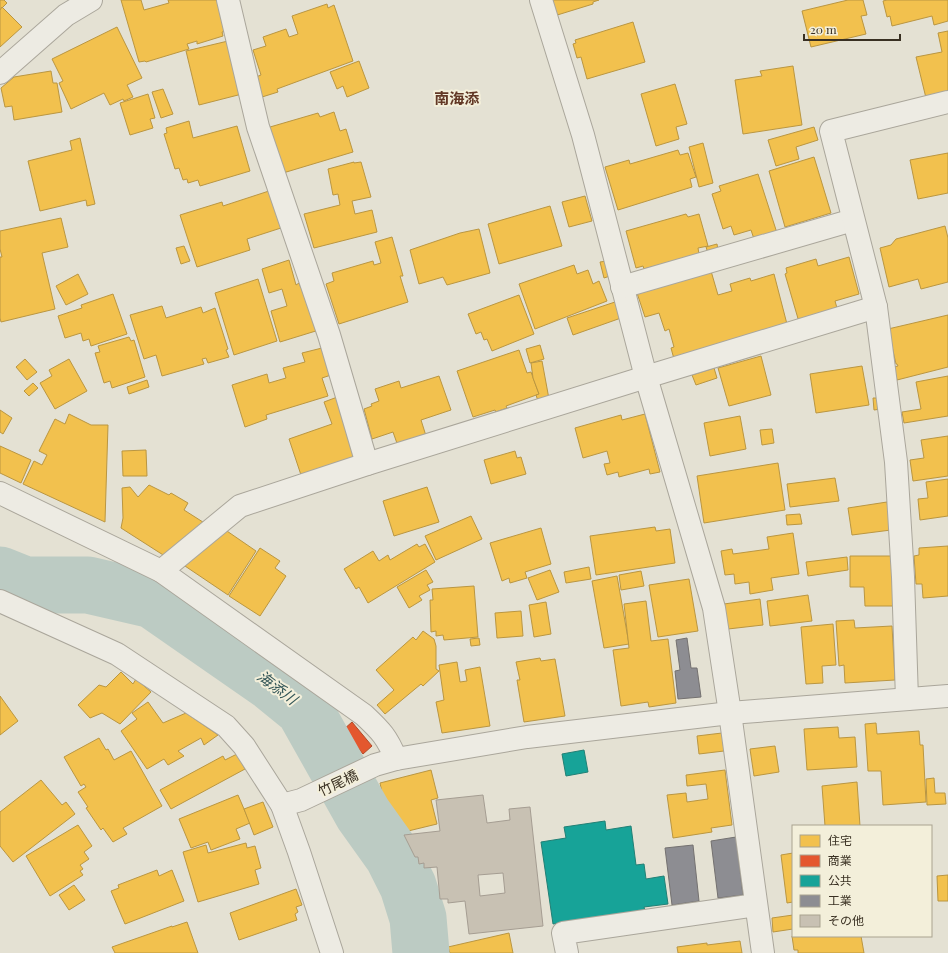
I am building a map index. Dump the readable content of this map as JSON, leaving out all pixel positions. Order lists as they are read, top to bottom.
{
  "streets": {
    "street": ["竹尾橋"]
  },
  "districts": ["南海添"],
  "water": ["海添川"],
  "legend": [
    "住宅",
    "商業",
    "公共",
    "工業",
    "その他"
  ],
  "scale_bar": "20 m"
}
